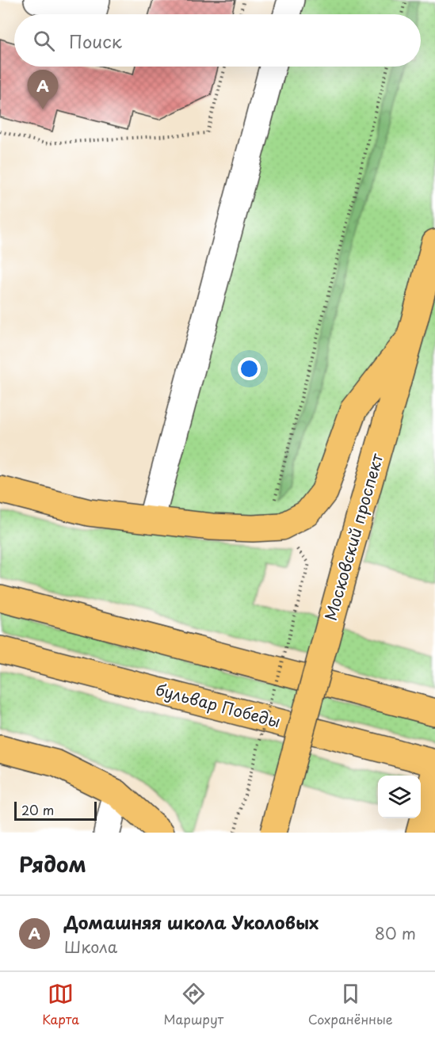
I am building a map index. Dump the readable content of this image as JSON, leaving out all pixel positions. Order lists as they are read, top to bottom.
{
  "streets": {
    "main road": ["Московский проспект", "бульвар Победы"]
  },
  "scale_bar": "20 m",
  "page": {
    "search": "Поиск",
    "pins": "A",
    "scale": "20 m",
    "heading": "Рядом",
    "list": [
      {
        "mark": "A",
        "name": "Домашняя школа Уколовых",
        "note": "Школа",
        "value": "80 m"
      }
    ],
    "nav": ["Карта", "Маршрут", "Сохранённые"]
  }
}
